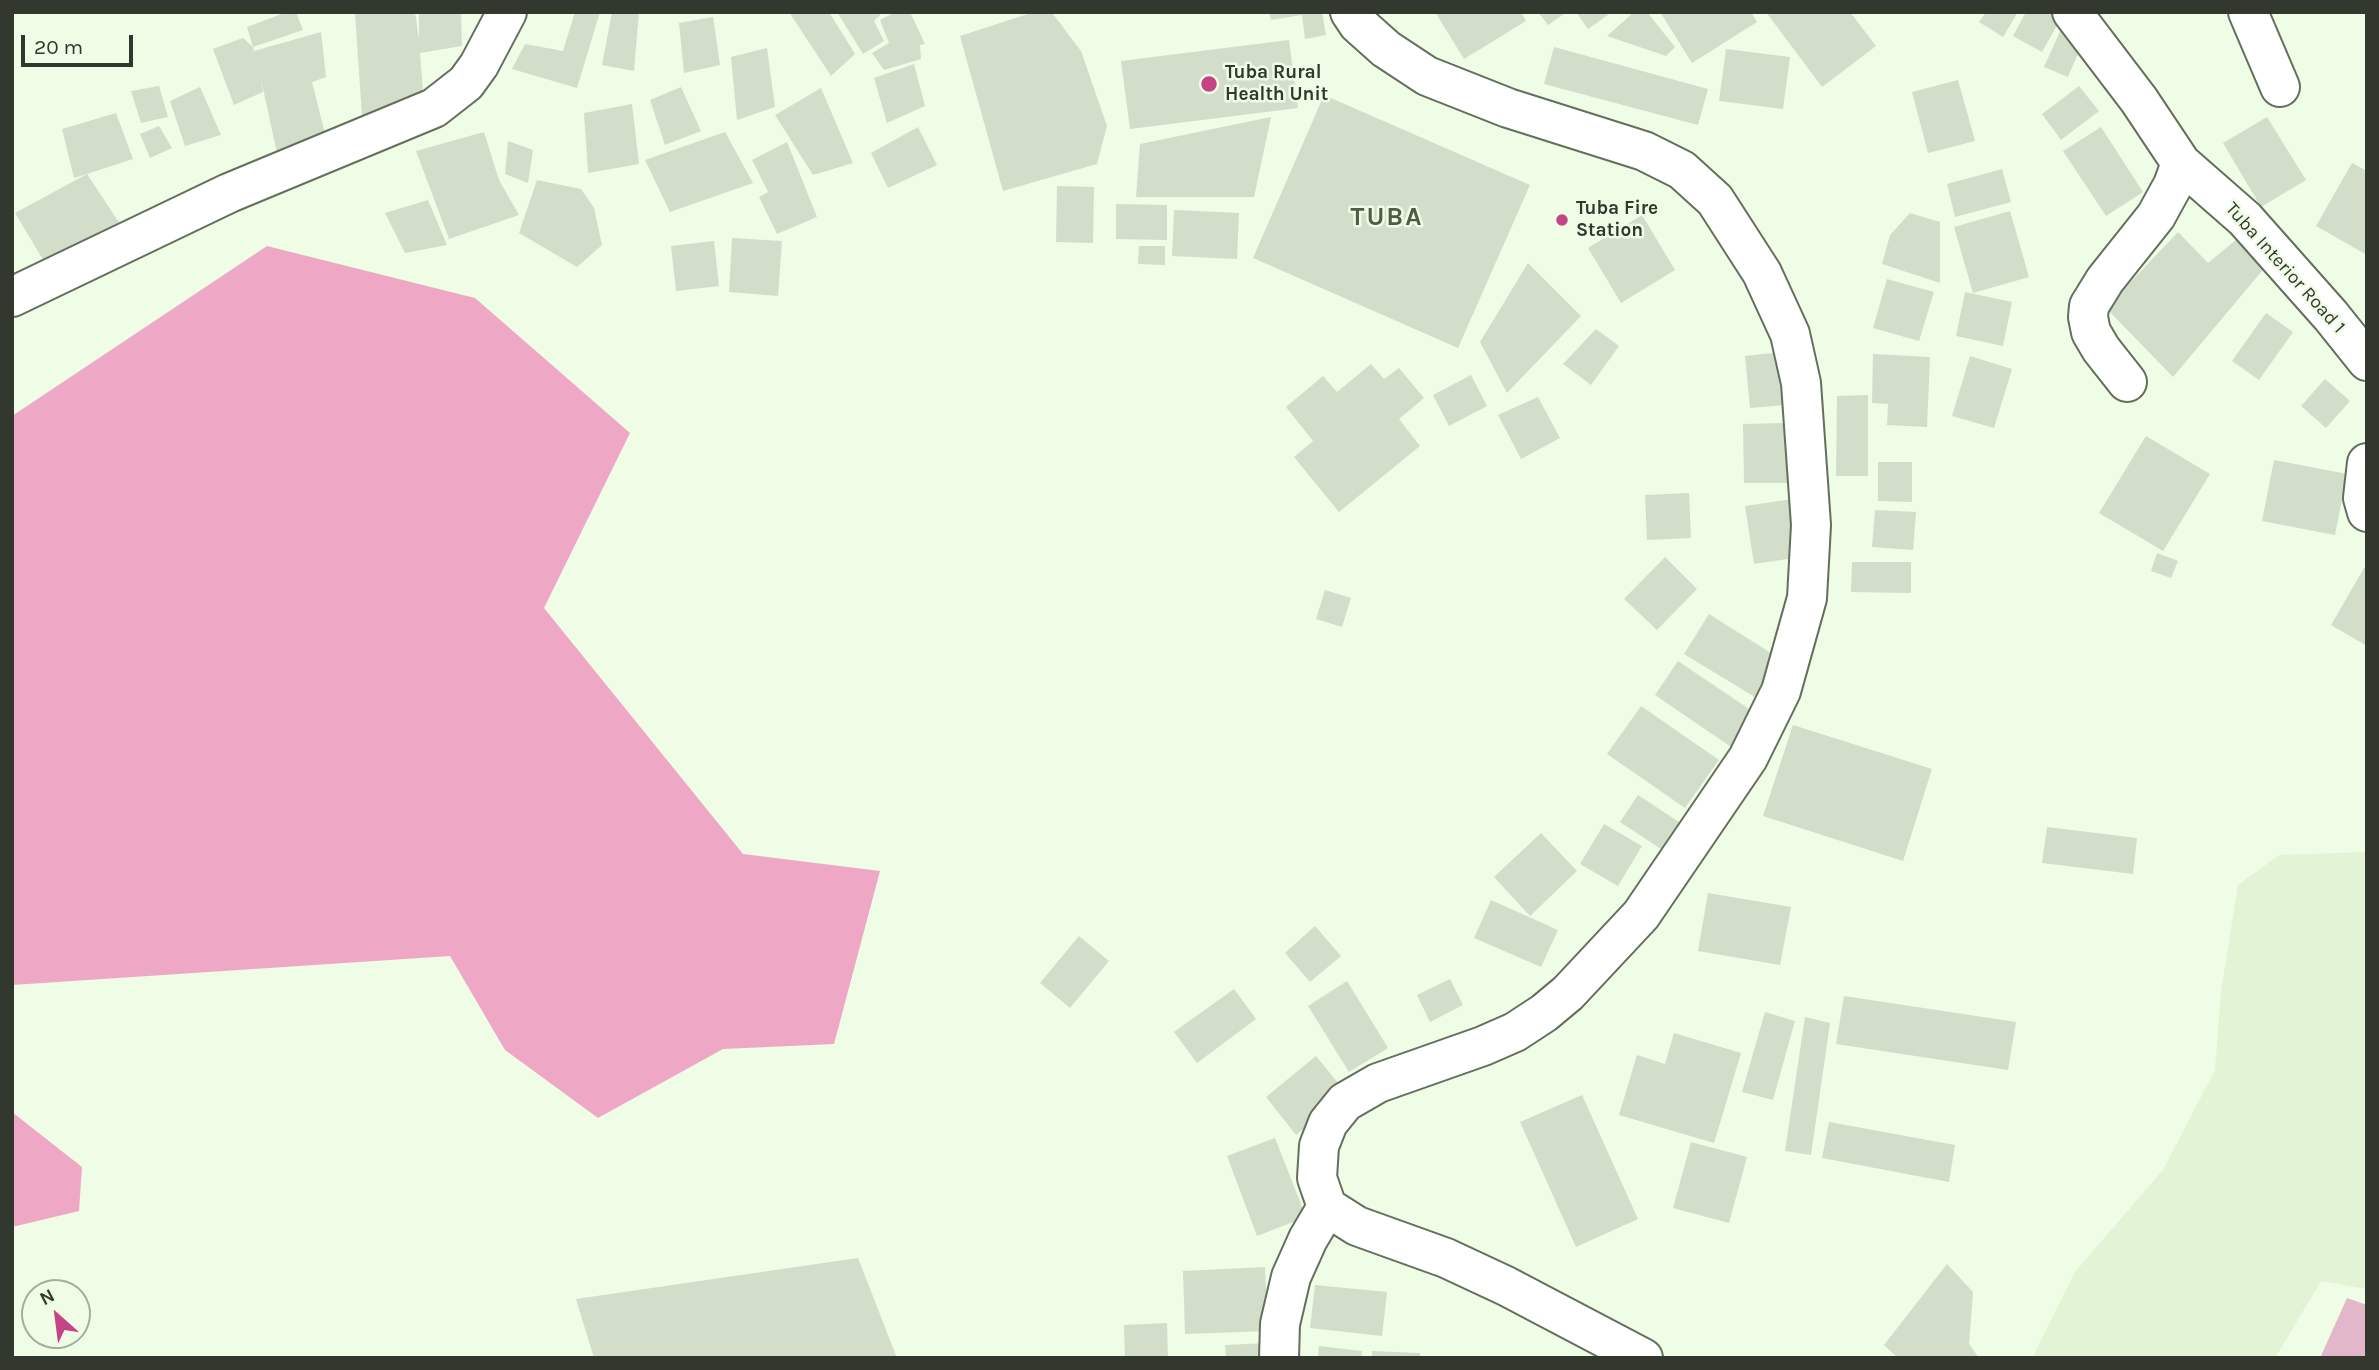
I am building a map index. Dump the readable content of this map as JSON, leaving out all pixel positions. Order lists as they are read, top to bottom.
{
  "streets": {
    "street": ["Tuba Interior Road 1"]
  },
  "districts": ["TUBA"],
  "places": ["Tuba Rural Health Unit", "Tuba Fire Station"],
  "scale_bar": "20 m",
  "north": "top left"
}
